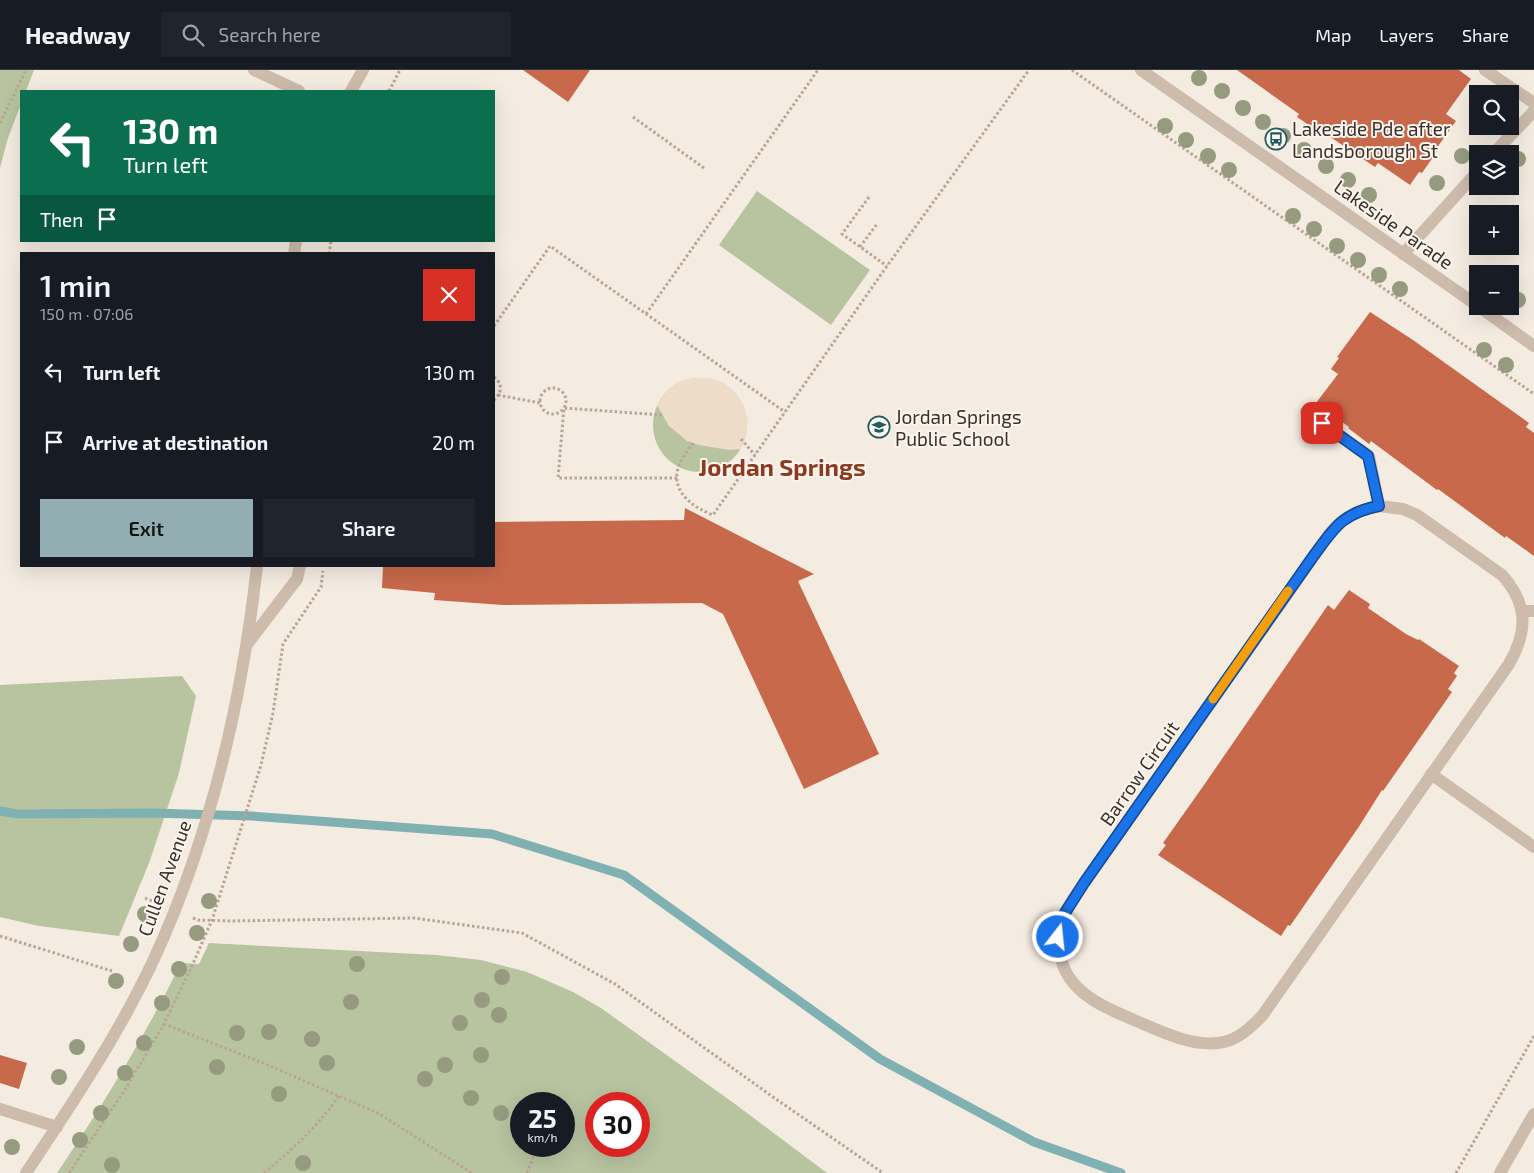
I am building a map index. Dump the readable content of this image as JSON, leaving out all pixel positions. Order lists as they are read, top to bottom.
{
  "streets": {
    "street": ["Lakeside Parade", "Barrow Circuit", "Cullen Avenue"]
  },
  "districts": ["Jordan Springs"],
  "places": {
    "bus stop": ["Lakeside Pde after Landsborough St"],
    "school or university": ["Jordan Springs Public School"]
  },
  "page": {
    "header": "Headway",
    "search": "Search here",
    "nav": ["Map", "Layers", "Share"],
    "map_buttons": ["+", "−"],
    "turn": ["130 m", "Turn left"],
    "then": "Then",
    "heading": ["1 min", "150 m · 07:06"],
    "list": [
      {
        "name": "Turn left",
        "value": "130 m"
      },
      {
        "name": "Arrive at destination",
        "value": "20 m"
      }
    ],
    "buttons": ["Exit", "Share"],
    "speed": "25 km/h",
    "limit": "30"
  }
}
